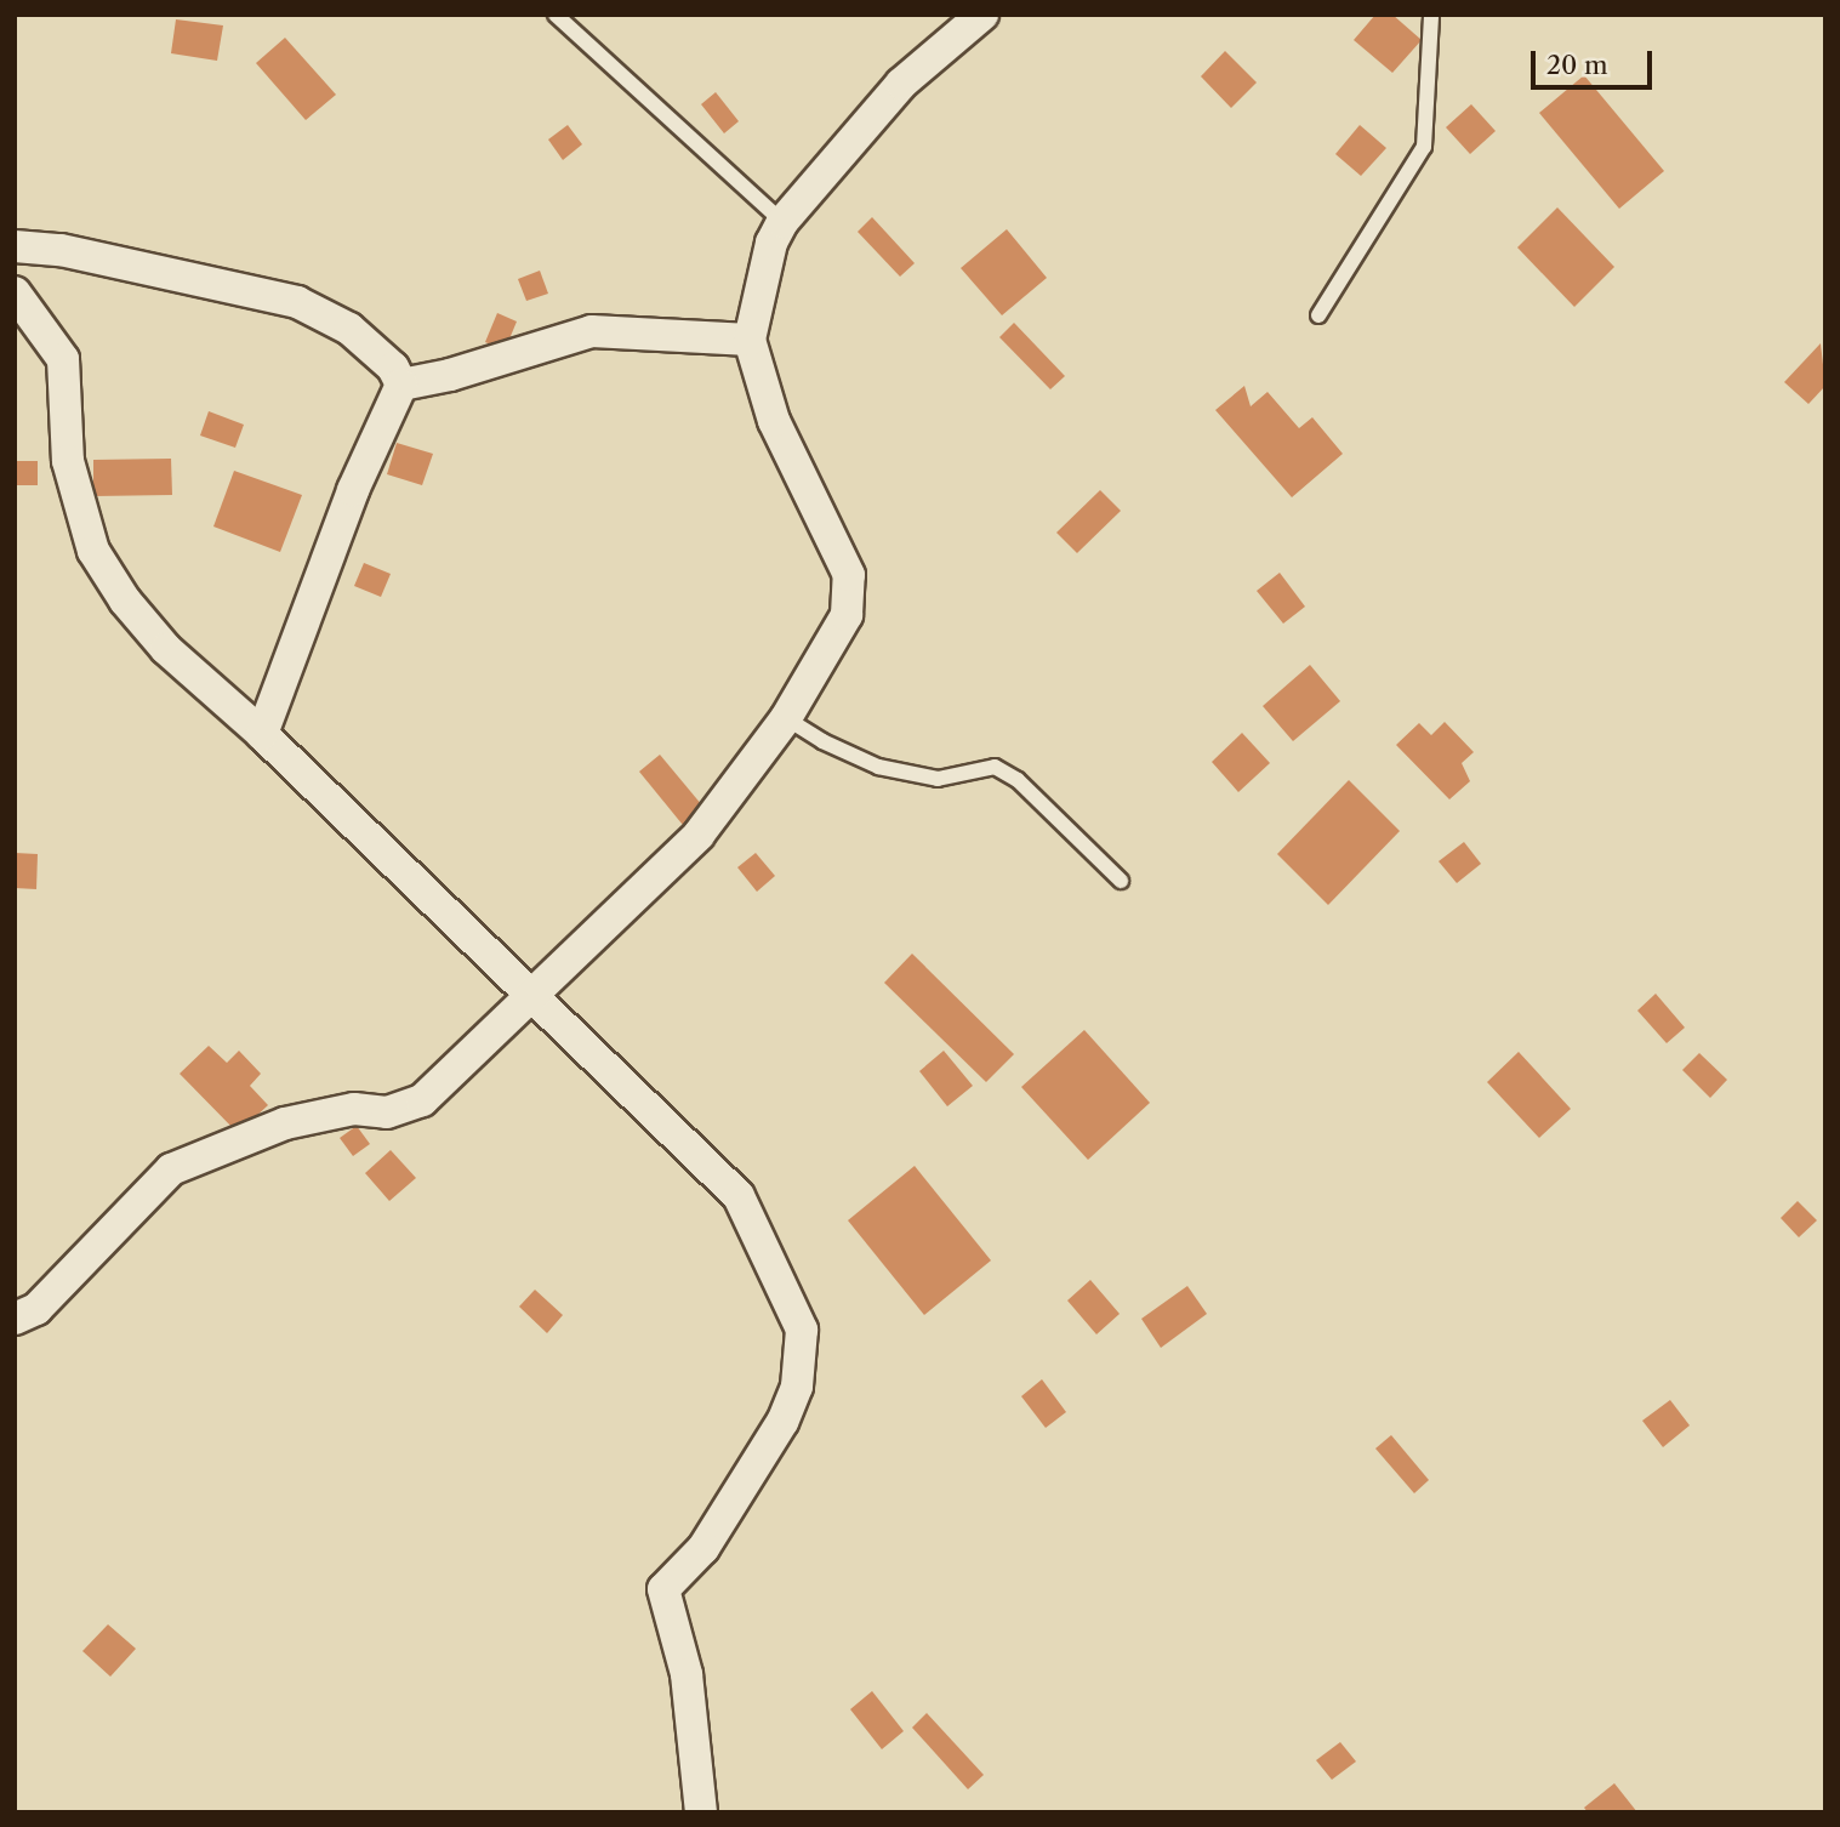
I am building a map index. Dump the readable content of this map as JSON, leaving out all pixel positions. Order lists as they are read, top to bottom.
{
  "scale_bar": "20 m"
}
